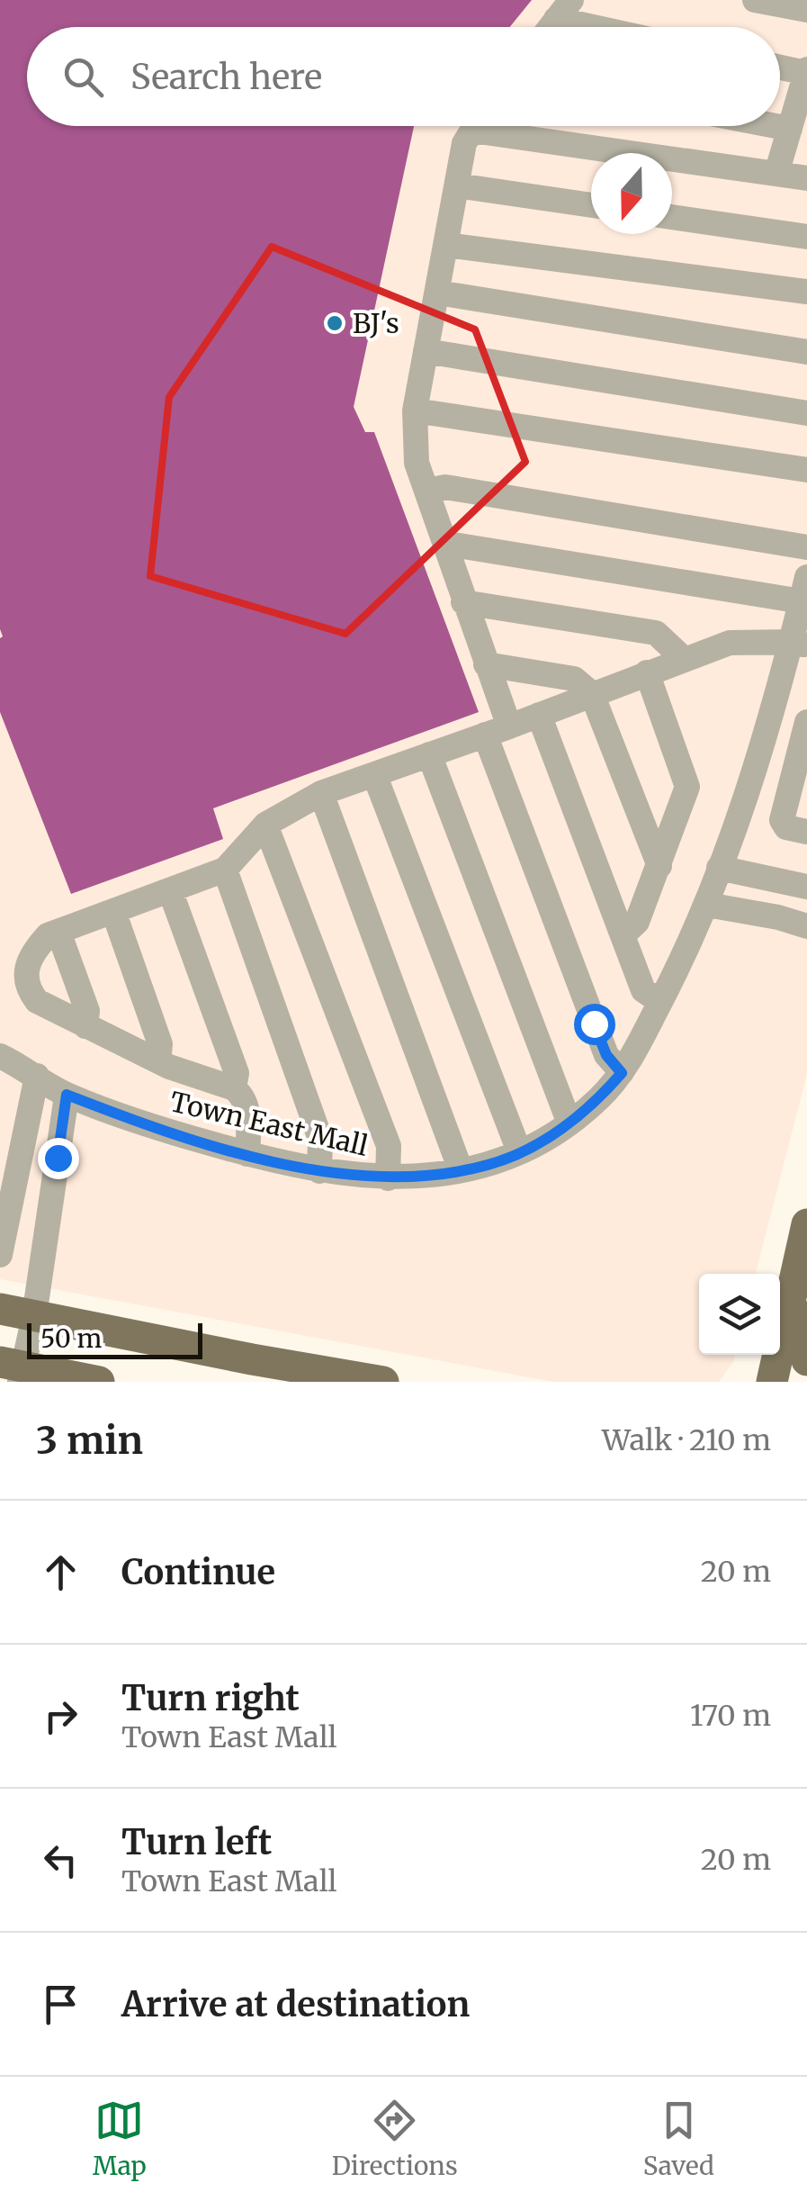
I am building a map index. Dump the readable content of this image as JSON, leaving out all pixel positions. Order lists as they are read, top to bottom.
{
  "streets": {
    "street": ["Town East Mall"]
  },
  "places": ["BJ's"],
  "scale_bar": "50 m",
  "north": "bottom",
  "page": {
    "search": "Search here",
    "scale": "50 m",
    "heading": ["3 min", "Walk · 210 m"],
    "list": [
      ["Continue", "20 m"],
      ["Turn right", "Town East Mall", "170 m"],
      ["Turn left", "Town East Mall", "20 m"],
      "Arrive at destination"
    ],
    "nav": ["Map", "Directions", "Saved"]
  }
}
